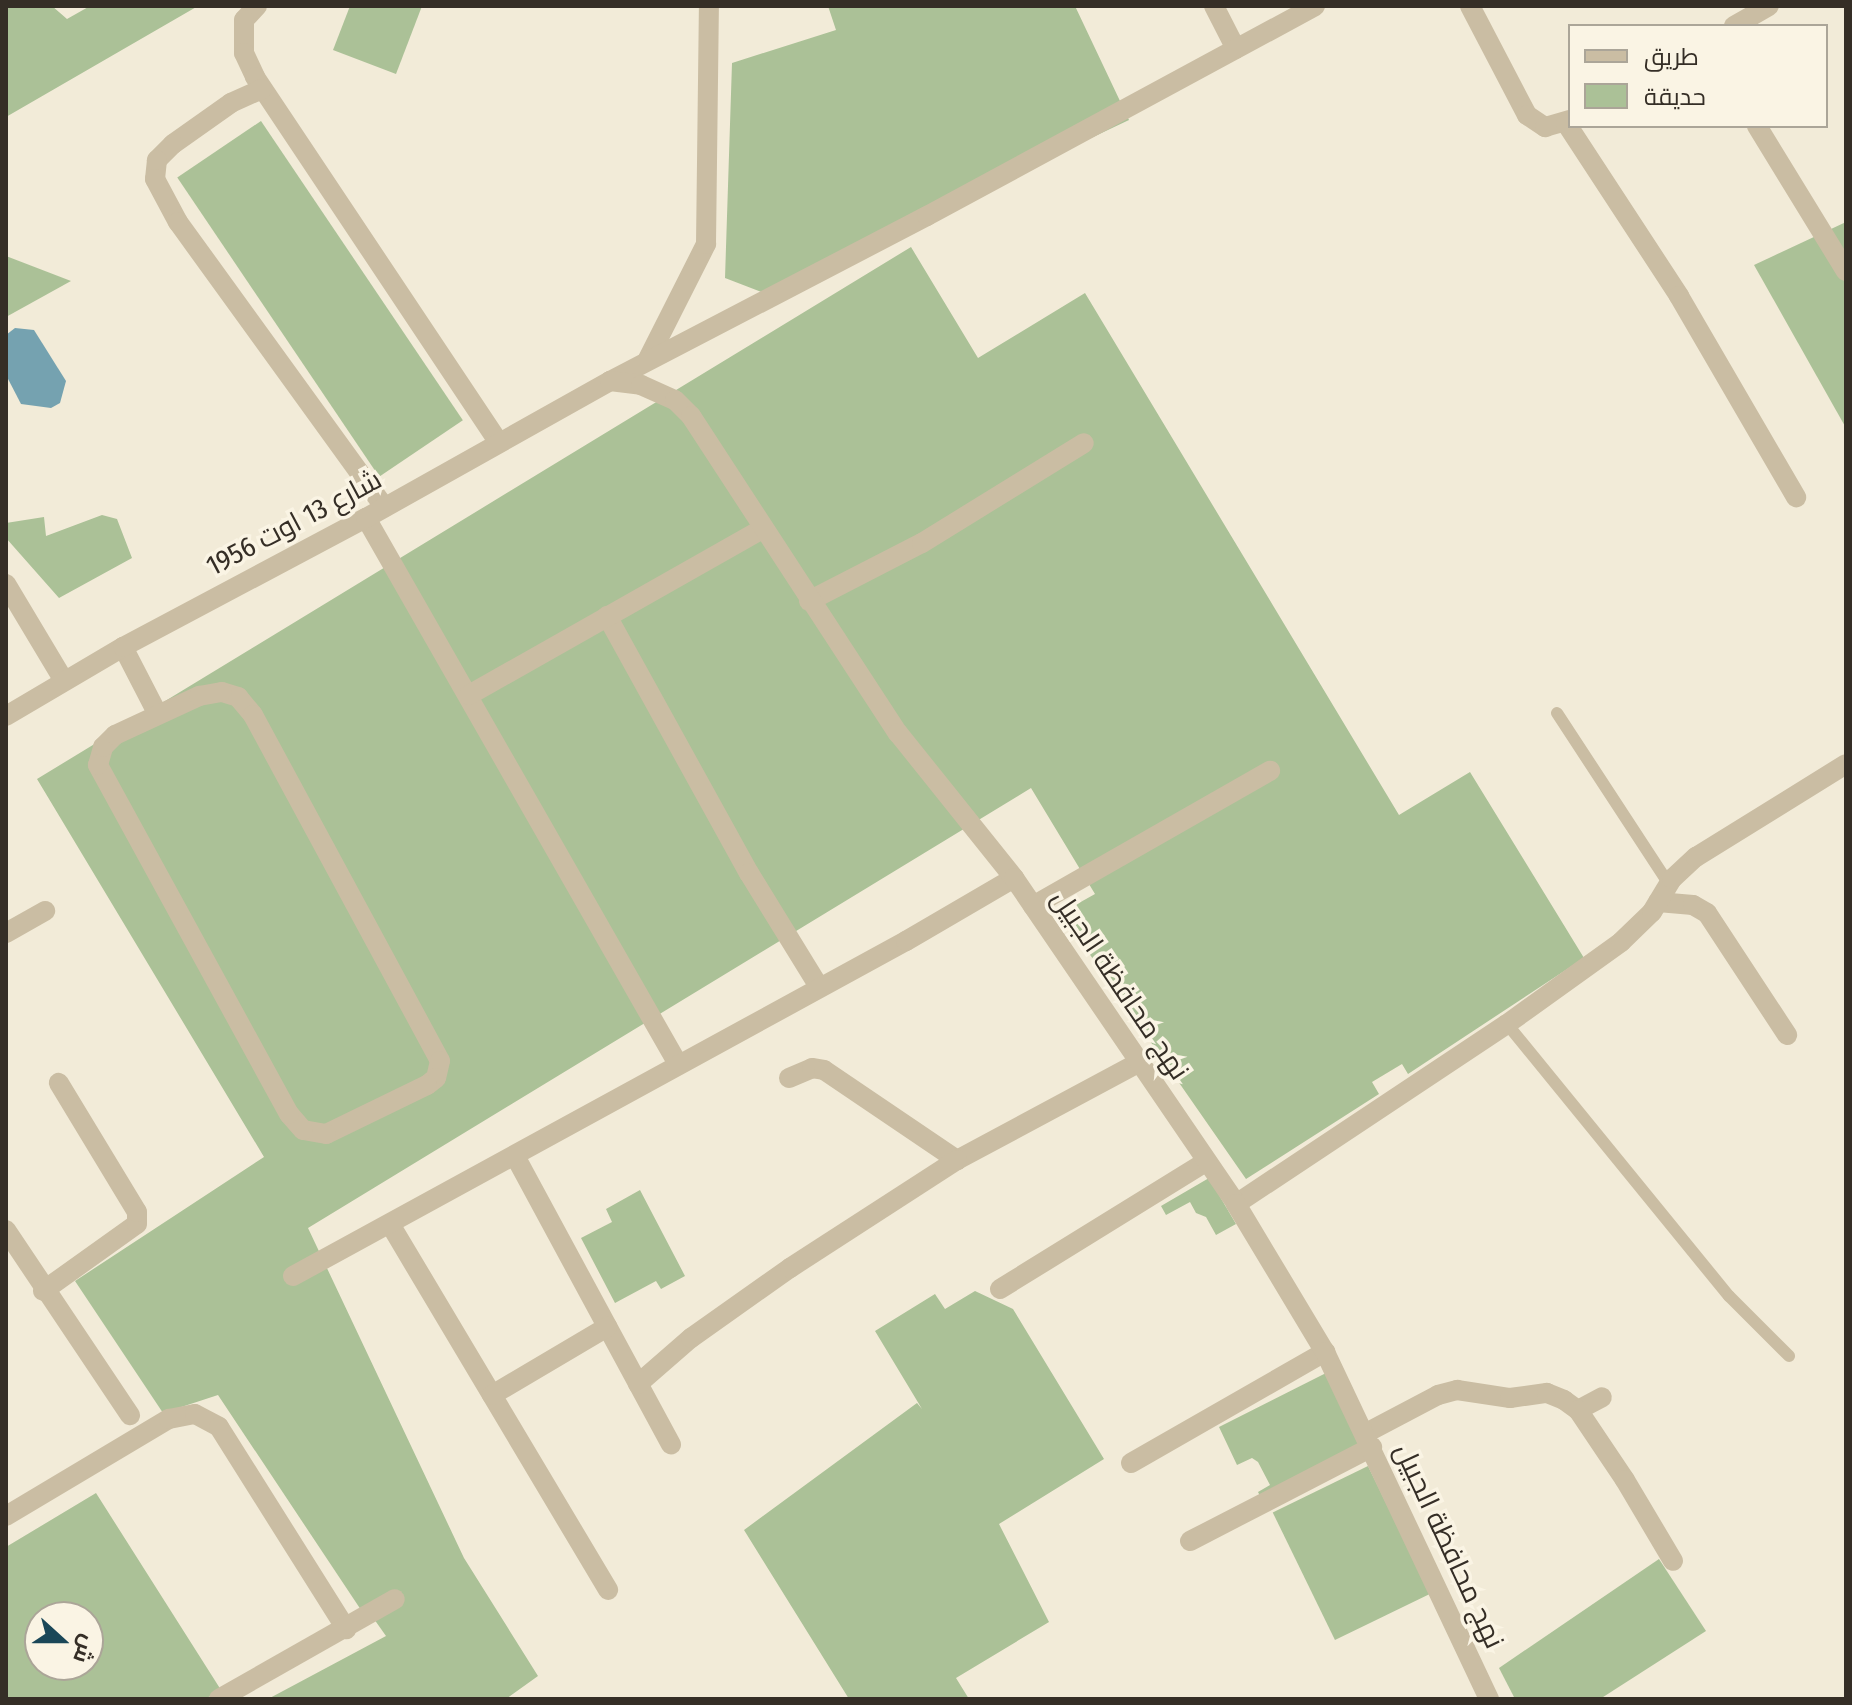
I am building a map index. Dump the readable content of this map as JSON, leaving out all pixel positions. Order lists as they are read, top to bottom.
{
  "streets": {
    "street": ["شارع 13 اوت 1956", "نهج محافظة الجبيل"]
  },
  "crossings": [
    ["شارع 13 اوت 1956", "نهج محافظة الجبيل"]
  ],
  "legend": ["طريق", "حديقة"],
  "north": "right"
}
